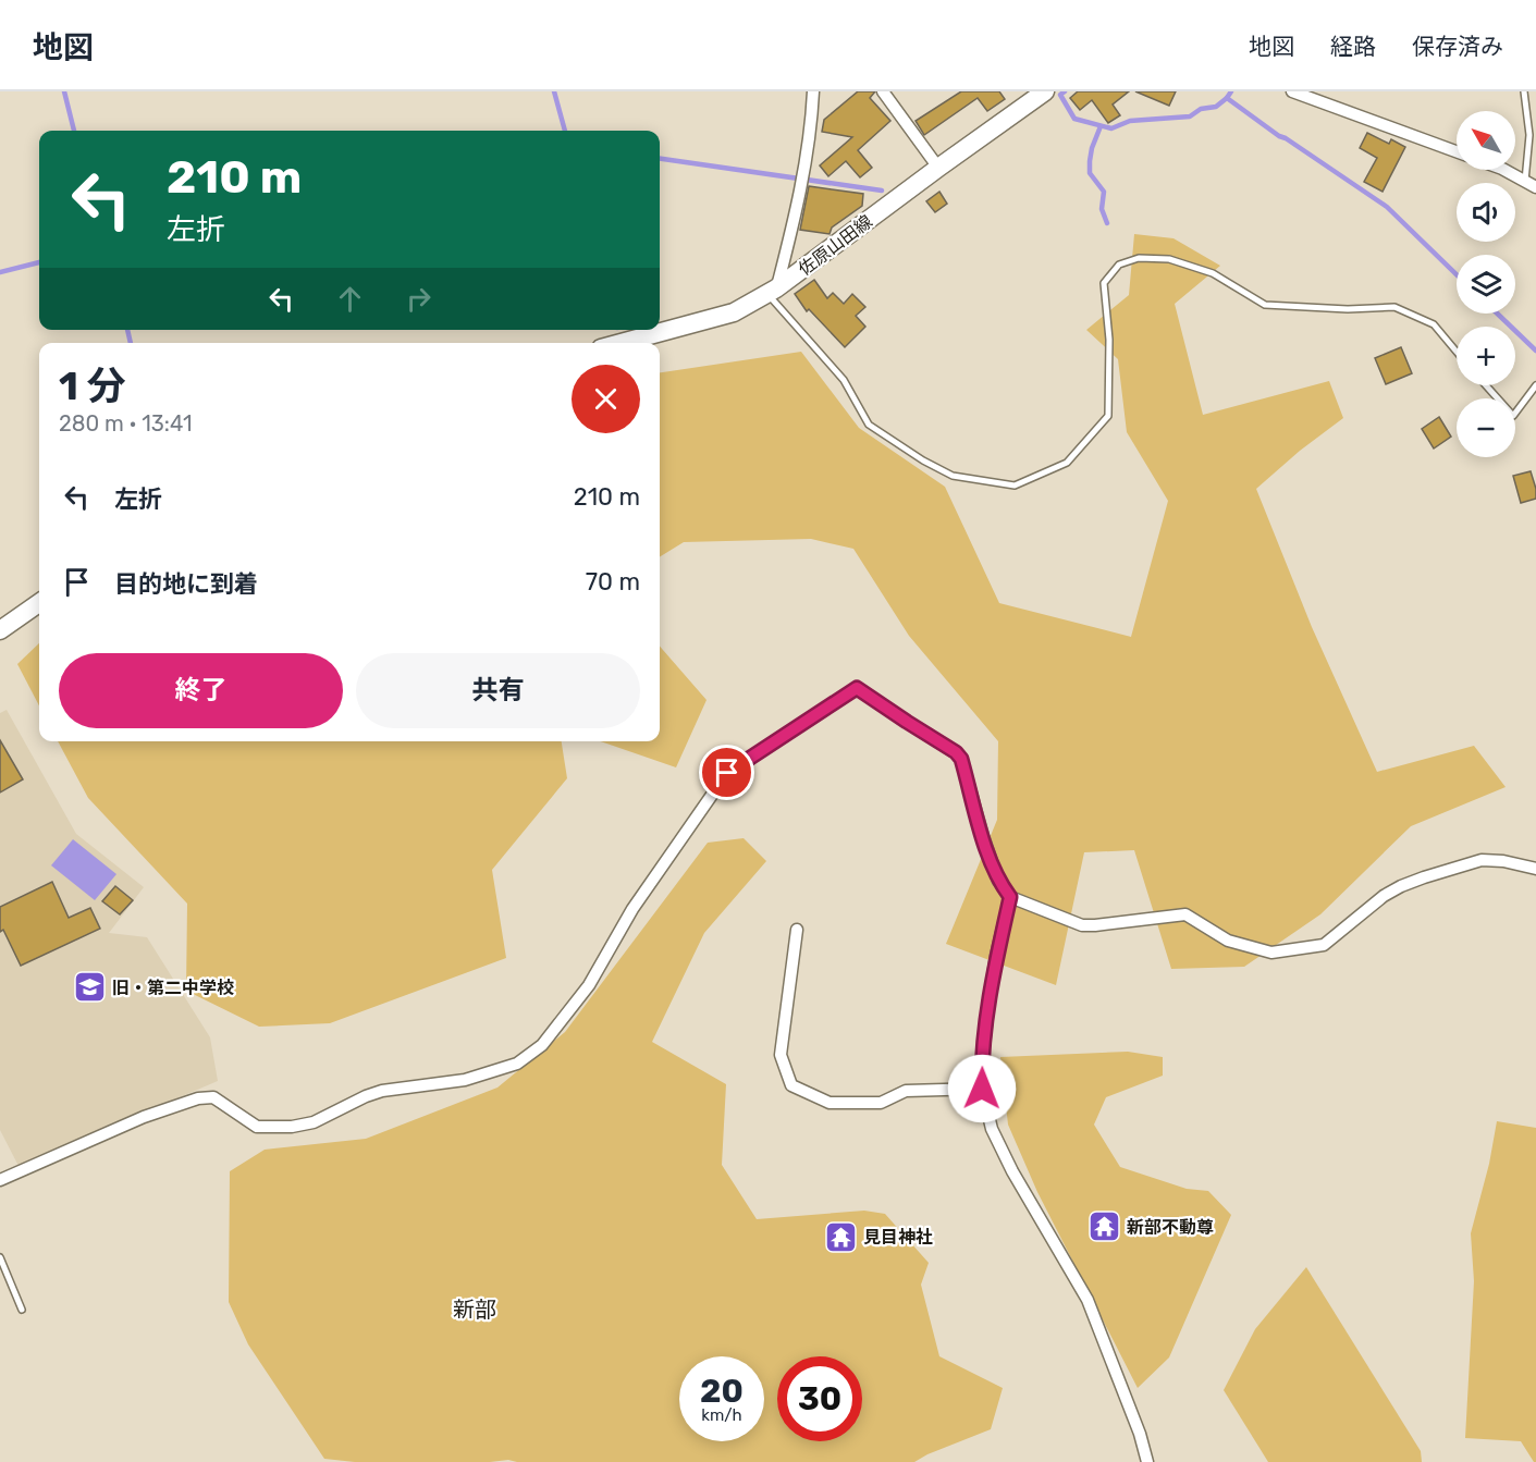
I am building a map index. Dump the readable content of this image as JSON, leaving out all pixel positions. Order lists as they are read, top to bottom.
{
  "streets": {
    "main road": ["佐原山田線"]
  },
  "districts": ["新部"],
  "places": {
    "school or university": ["旧・第二中学校"],
    "temple": ["新部不動尊", "見目神社"]
  },
  "north": "top left",
  "page": {
    "header": "地図",
    "nav": ["地図", "経路", "保存済み"],
    "map_buttons": ["+", "−"],
    "turn": ["210 m", "左折"],
    "heading": ["1 分", "280 m · 13:41"],
    "list": [
      {
        "name": "左折",
        "value": "210 m"
      },
      {
        "name": "目的地に到着",
        "value": "70 m"
      }
    ],
    "buttons": ["終了", "共有"],
    "speed": "20 km/h",
    "limit": "30"
  }
}
